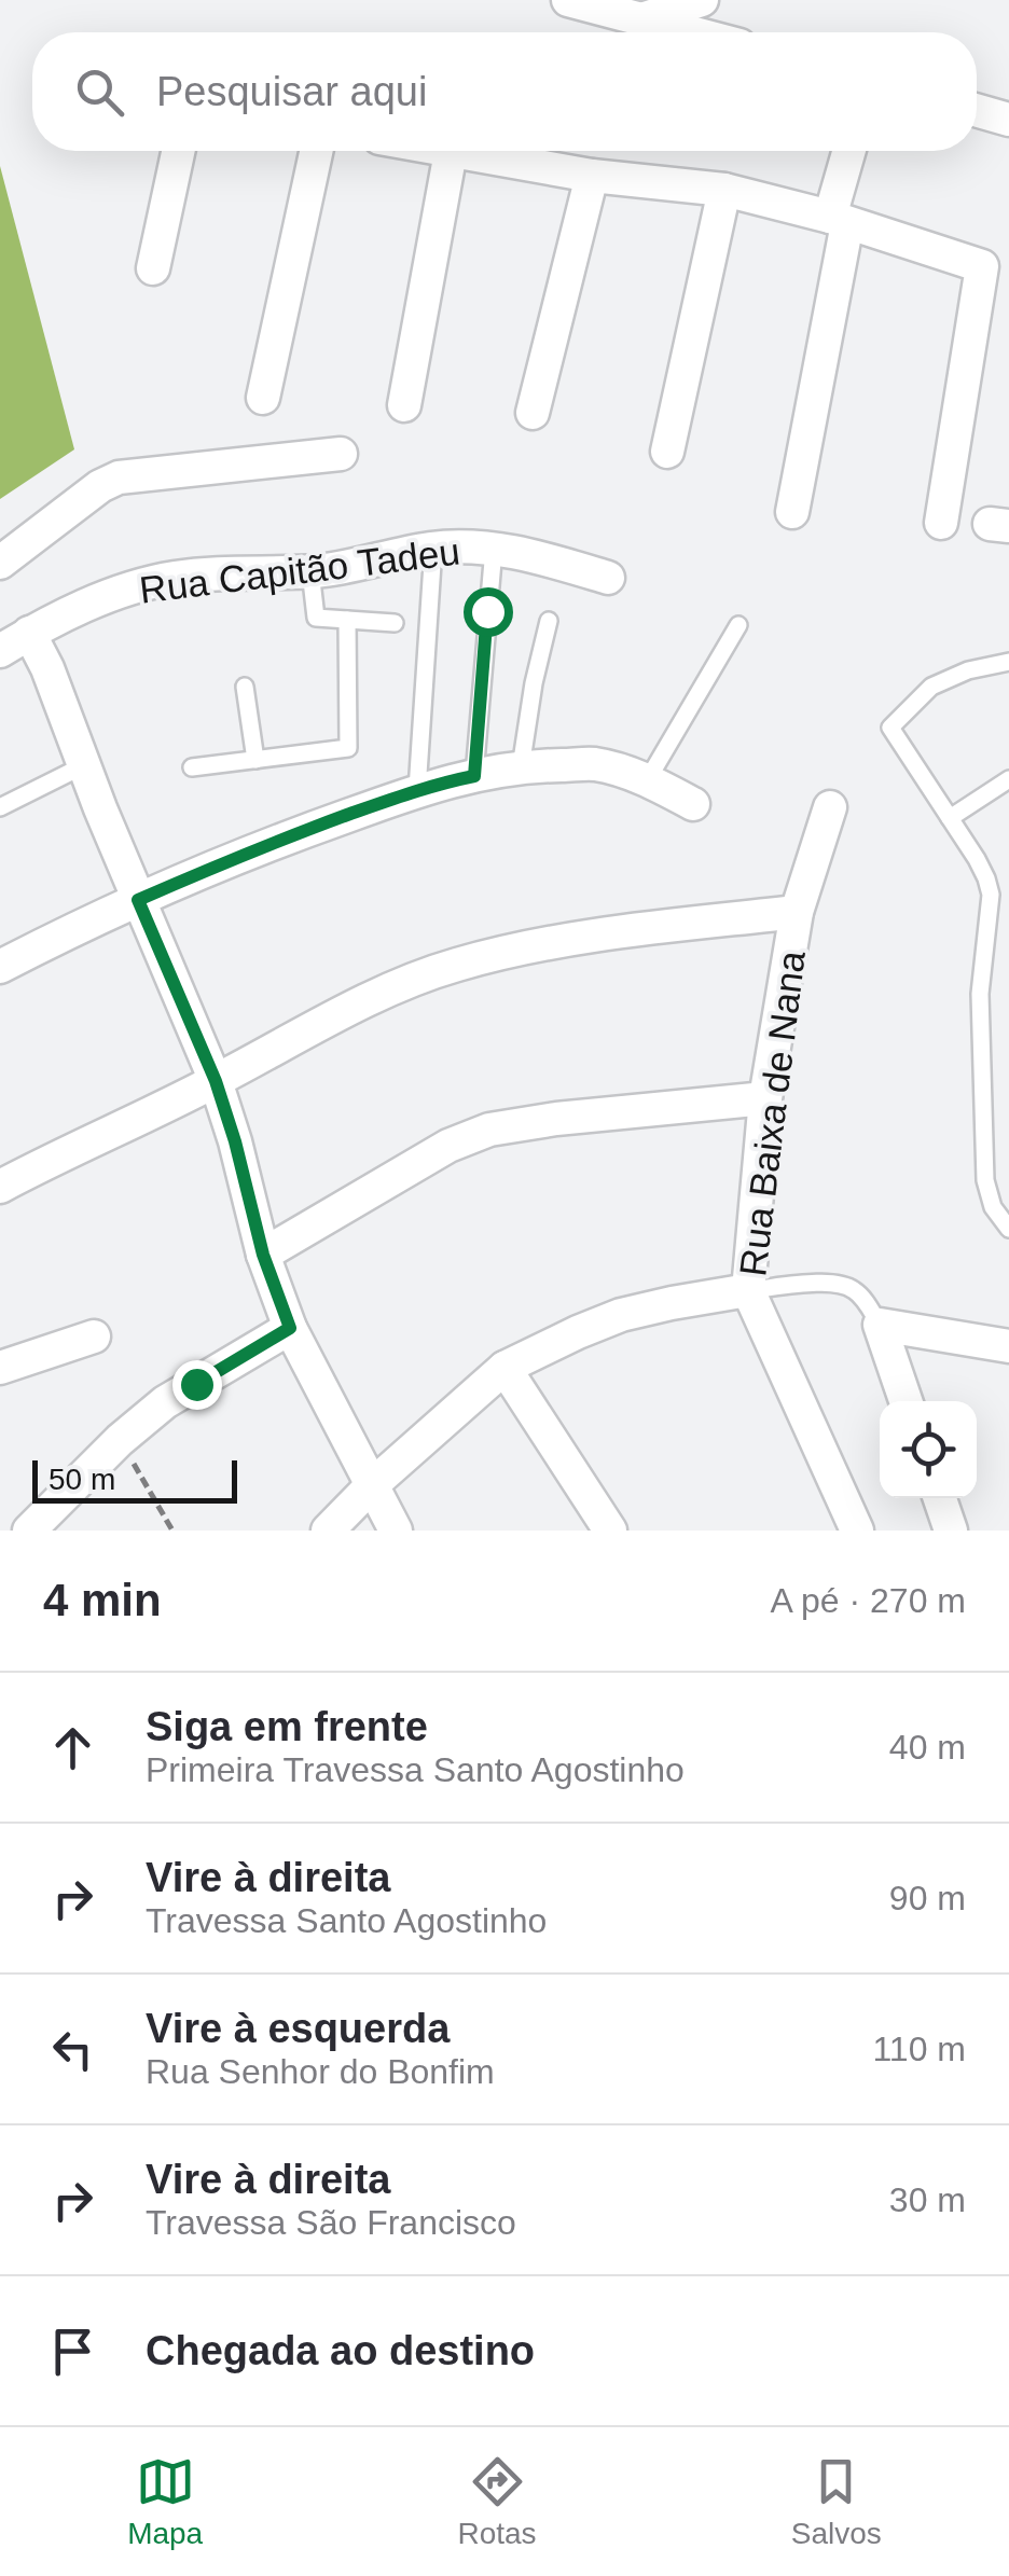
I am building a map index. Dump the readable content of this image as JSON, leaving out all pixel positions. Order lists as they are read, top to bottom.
{
  "streets": {
    "street": ["Rua Capitão Tadeu", "Rua Baixa de Nana"]
  },
  "scale_bar": "50 m",
  "page": {
    "search": "Pesquisar aqui",
    "scale": "50 m",
    "heading": ["4 min", "A pé · 270 m"],
    "list": [
      ["Siga em frente", "Primeira Travessa Santo Agostinho", "40 m"],
      ["Vire à direita", "Travessa Santo Agostinho", "90 m"],
      ["Vire à esquerda", "Rua Senhor do Bonfim", "110 m"],
      ["Vire à direita", "Travessa São Francisco", "30 m"],
      "Chegada ao destino"
    ],
    "nav": ["Mapa", "Rotas", "Salvos"]
  }
}
